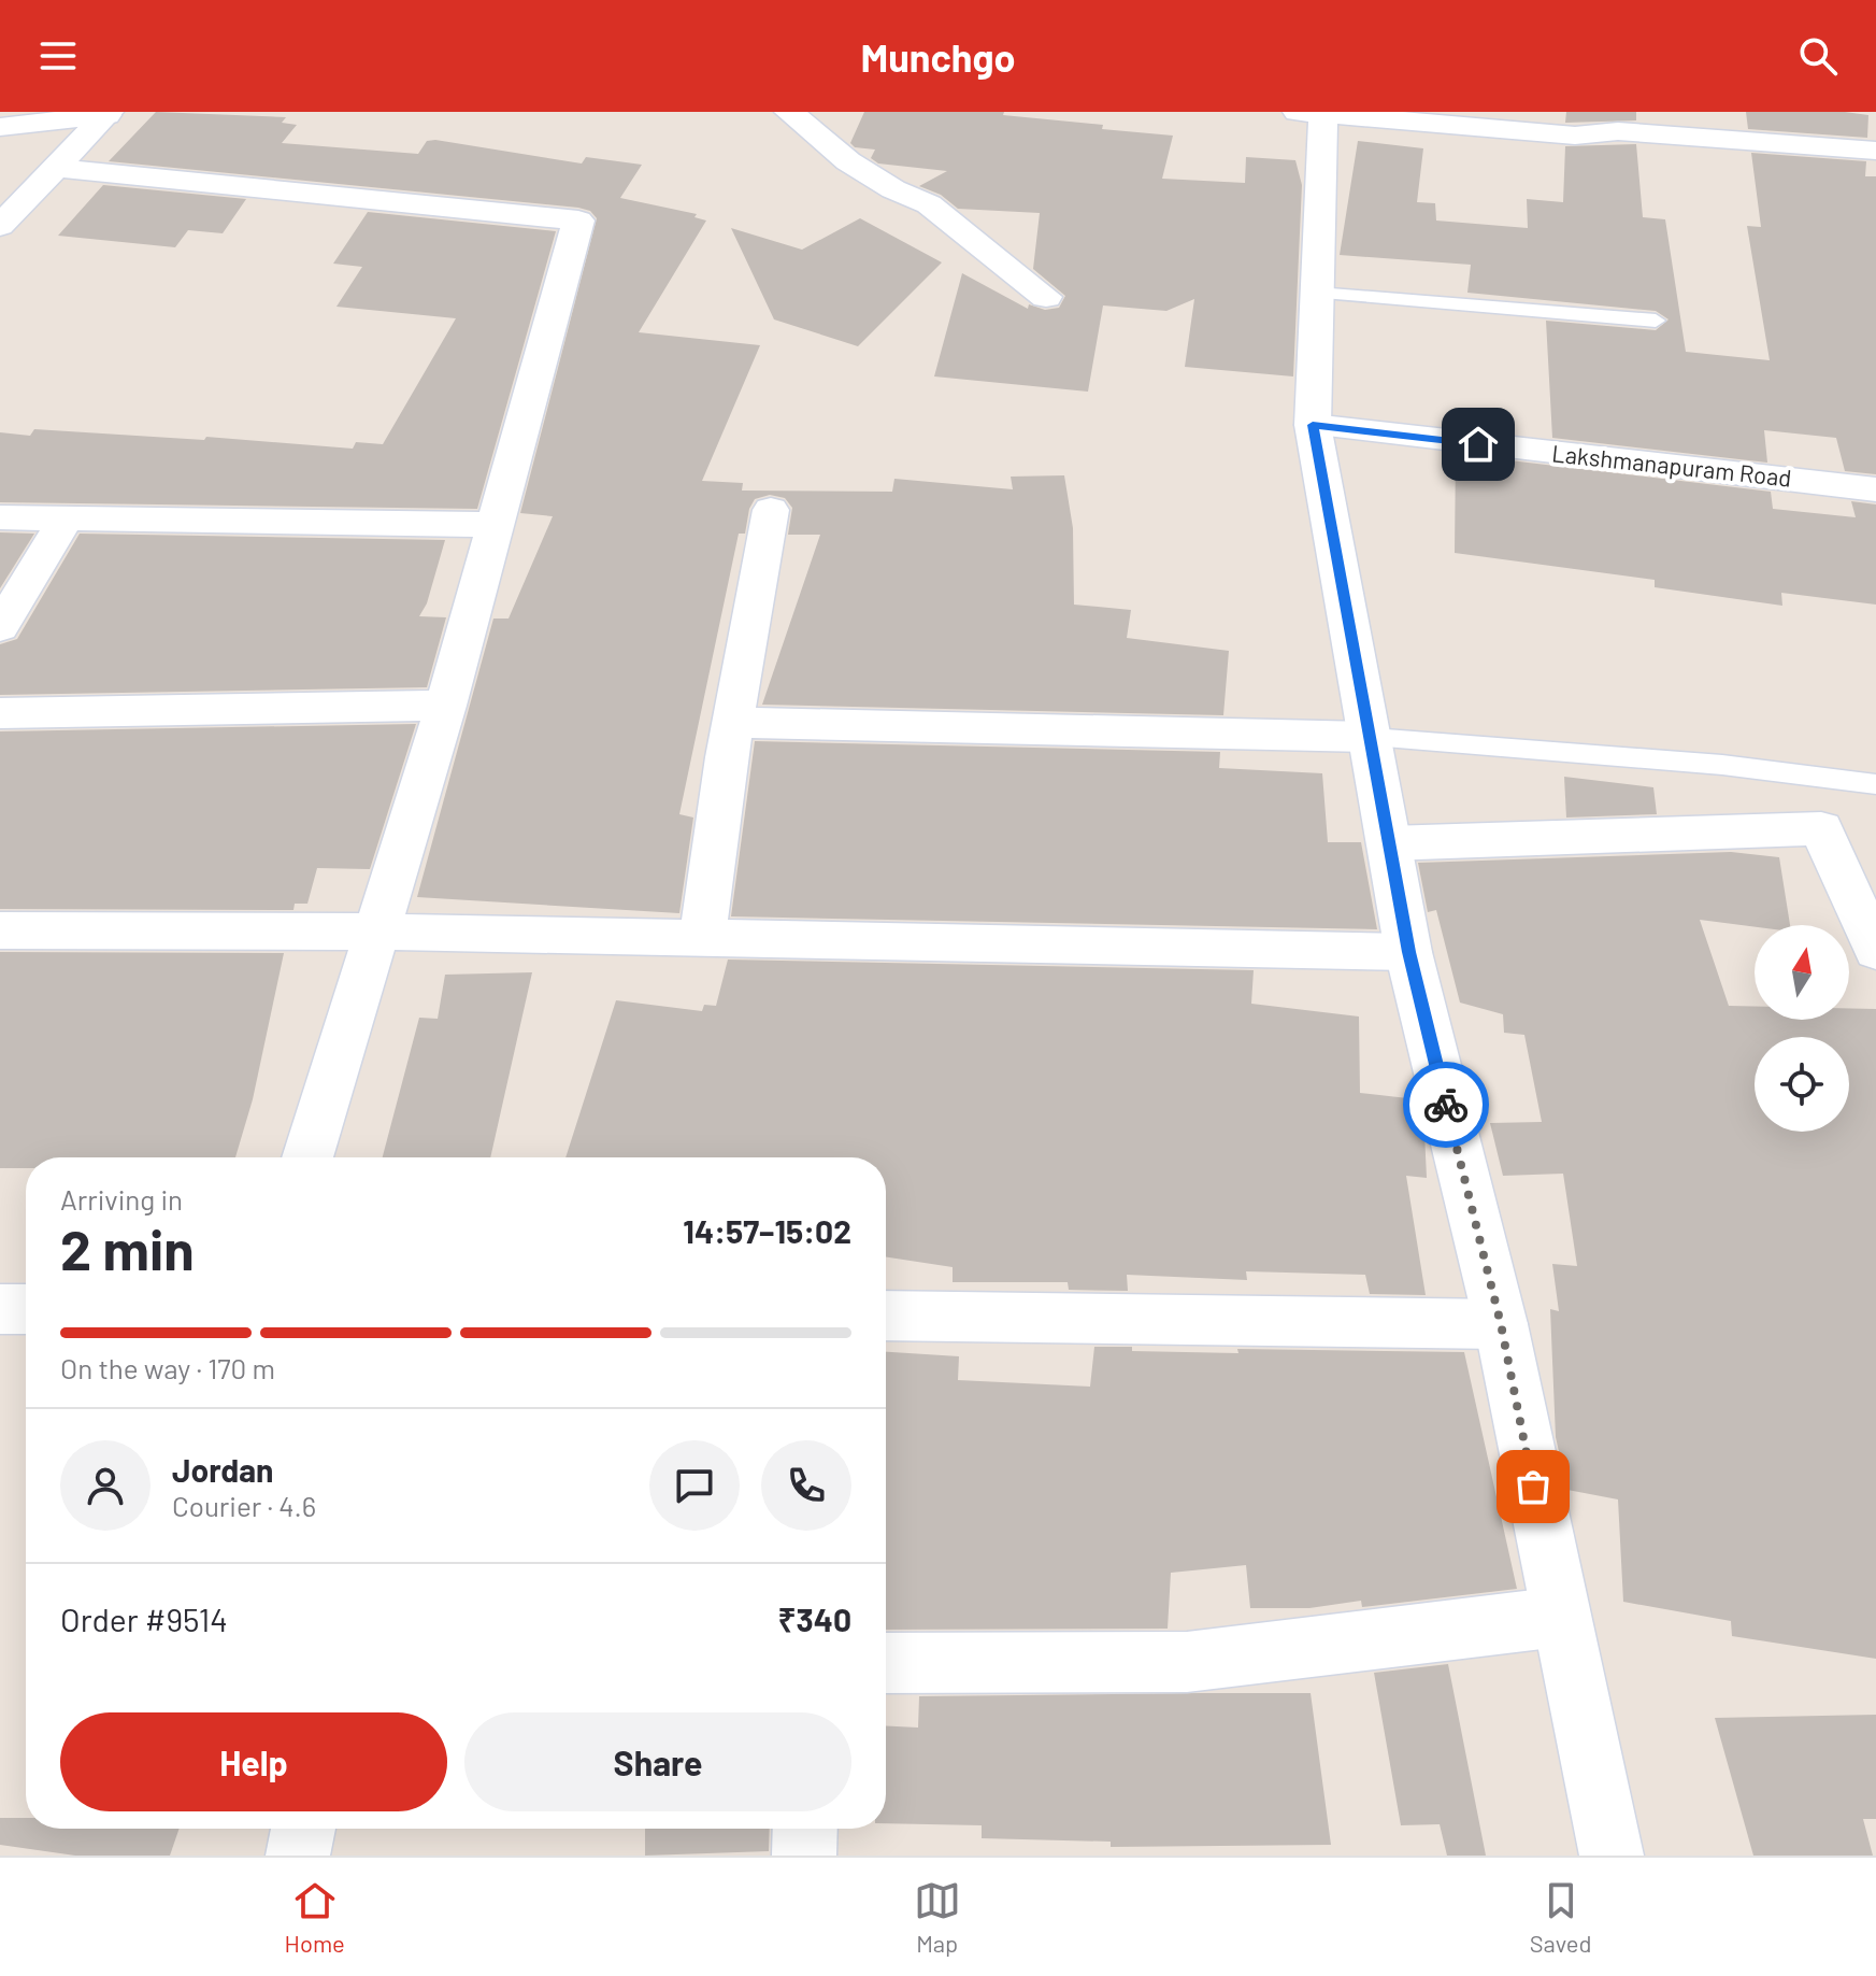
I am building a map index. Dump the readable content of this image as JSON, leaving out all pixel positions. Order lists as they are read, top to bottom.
{
  "streets": {
    "street": ["Lakshmanapuram Road"]
  },
  "north": "top",
  "page": {
    "header": "Munchgo",
    "heading": ["2 min", "Arriving in", "14:57–15:02"],
    "panel": [
      "Jordan",
      "Courier · 4.6",
      "Order #9514",
      "₹340"
    ],
    "bar": "On the way · 170 m",
    "buttons": ["Help", "Share"],
    "tabs": ["Home", "Map", "Saved"]
  }
}
